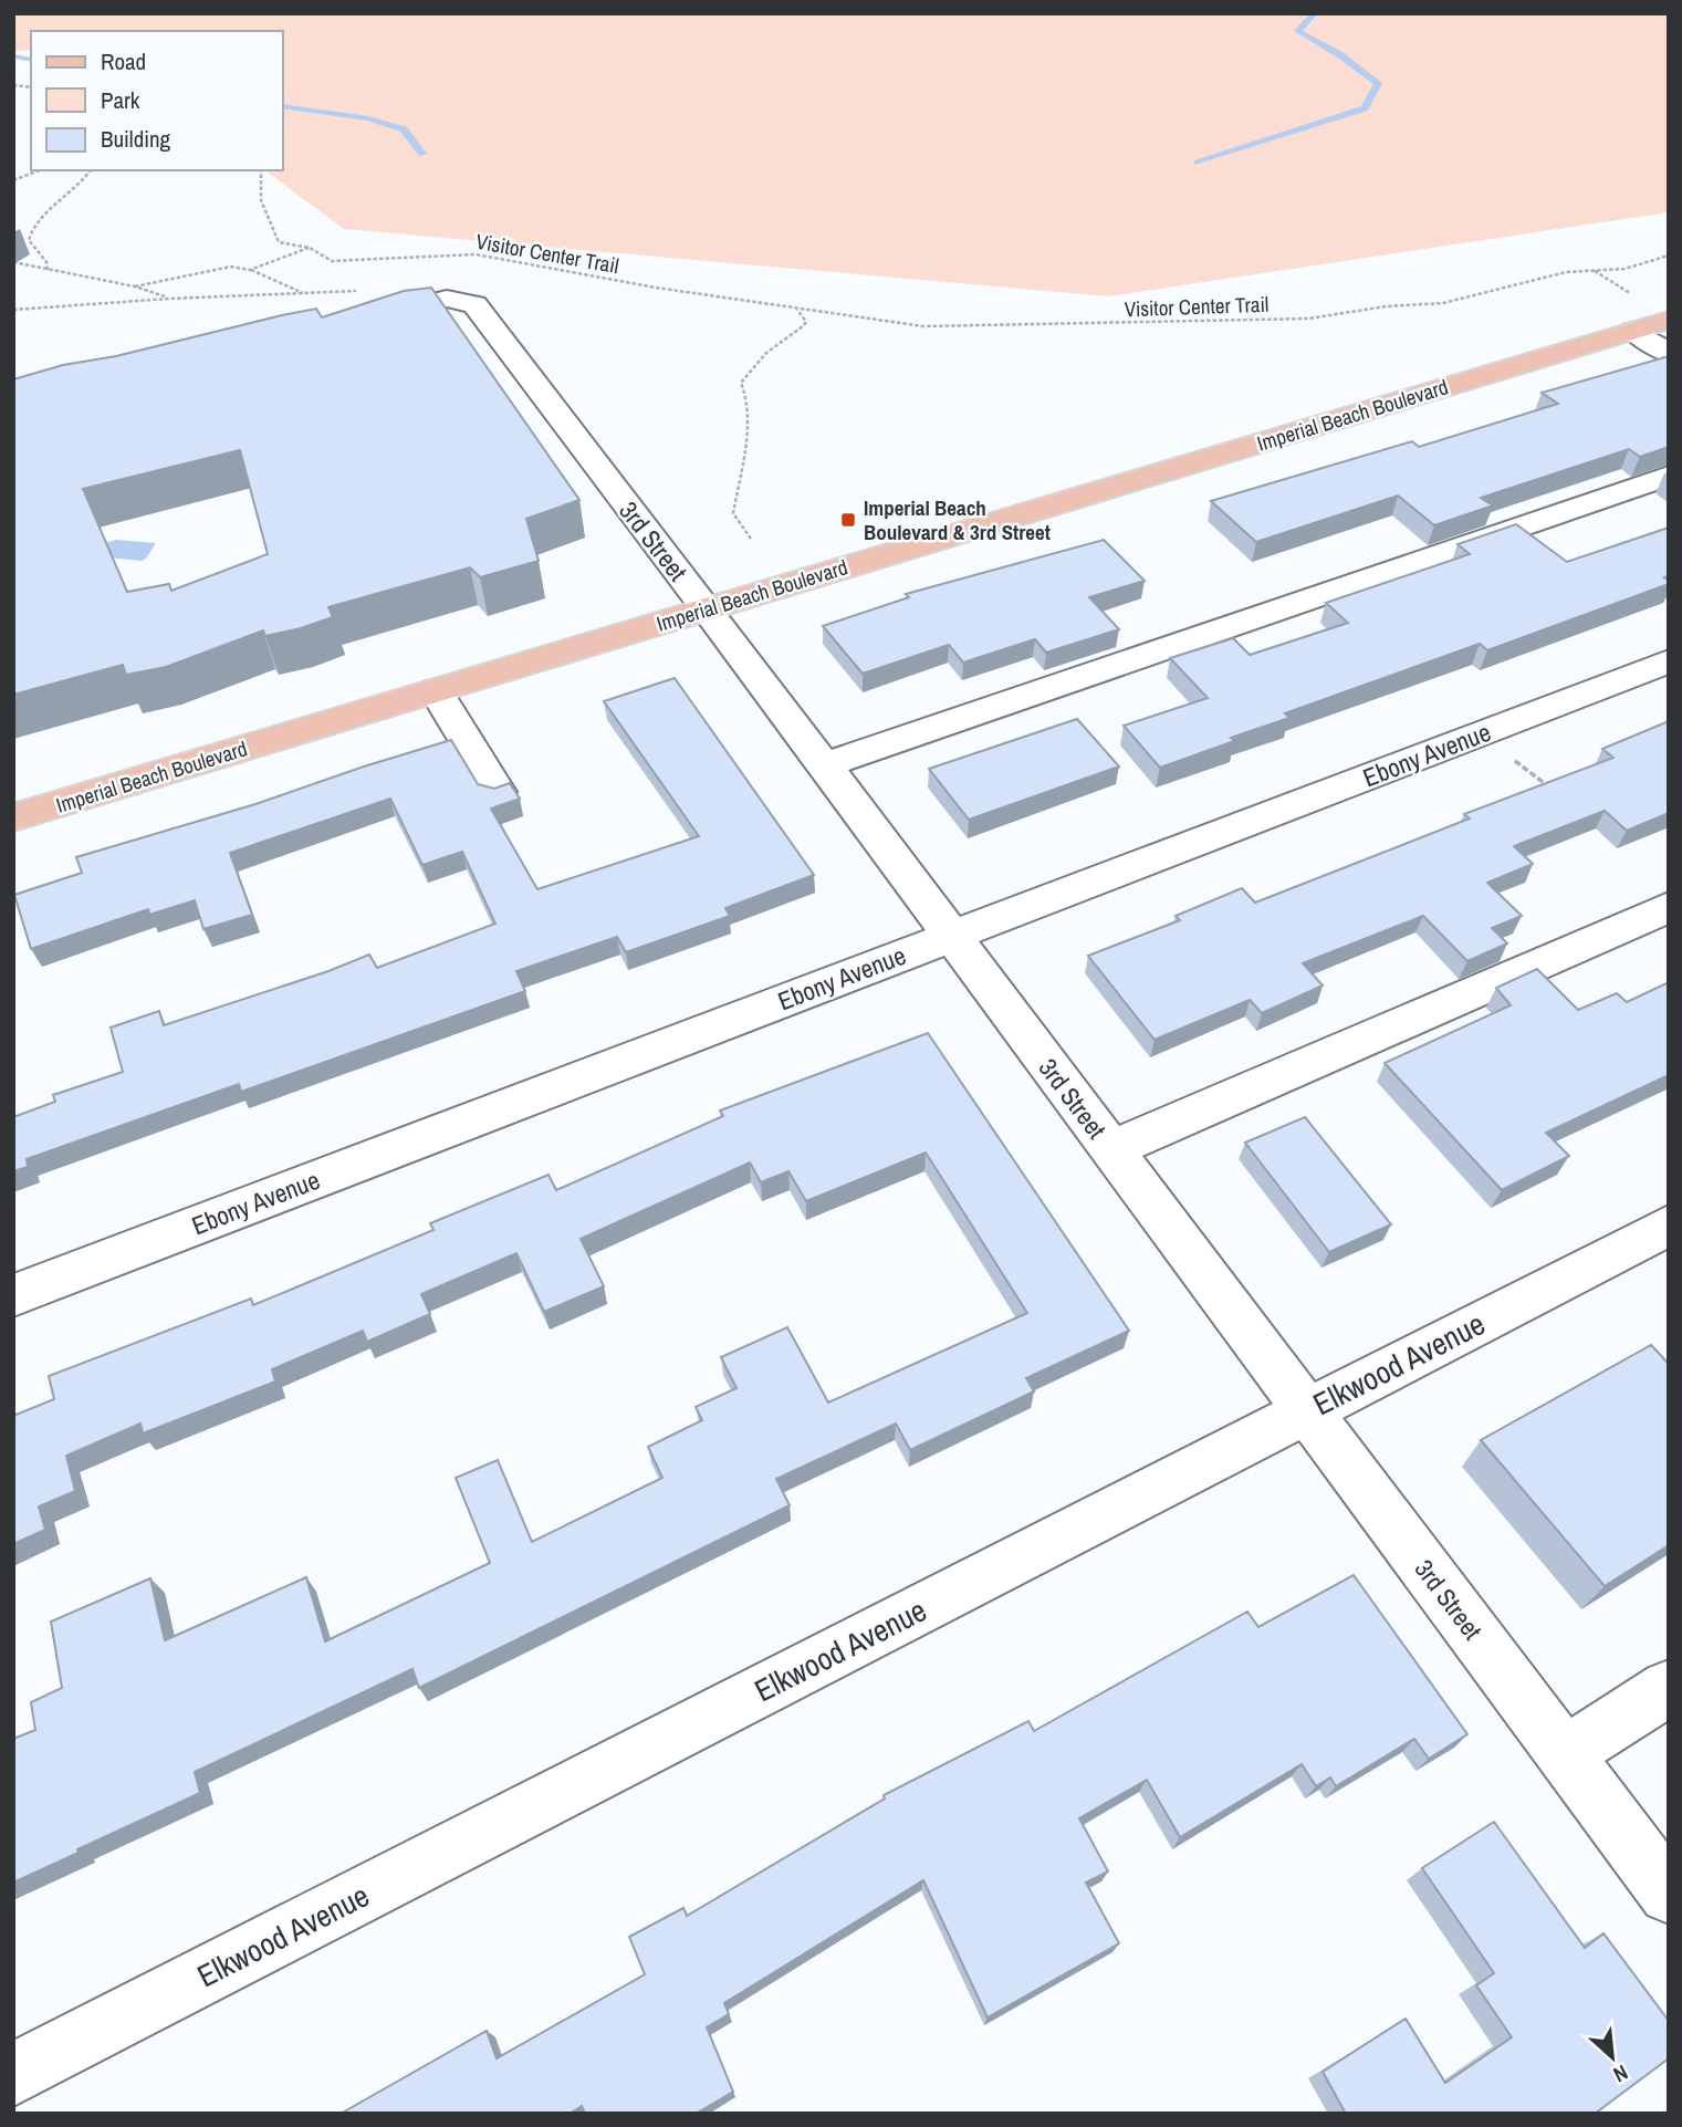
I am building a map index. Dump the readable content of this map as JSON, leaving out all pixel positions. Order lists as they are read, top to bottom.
{
  "streets": {
    "main road": ["Imperial Beach Boulevard"],
    "street": ["3rd Street", "Ebony Avenue", "Elkwood Avenue"],
    "path": ["Visitor Center Trail"]
  },
  "crossings": [
    ["Imperial Beach Boulevard", "3rd Street"],
    ["3rd Street", "Ebony Avenue"],
    ["3rd Street", "Elkwood Avenue"]
  ],
  "places": {
    "transit": ["Imperial Beach Boulevard & 3rd Street"]
  },
  "legend": ["Road", "Park", "Building"],
  "north": "bottom right"
}
